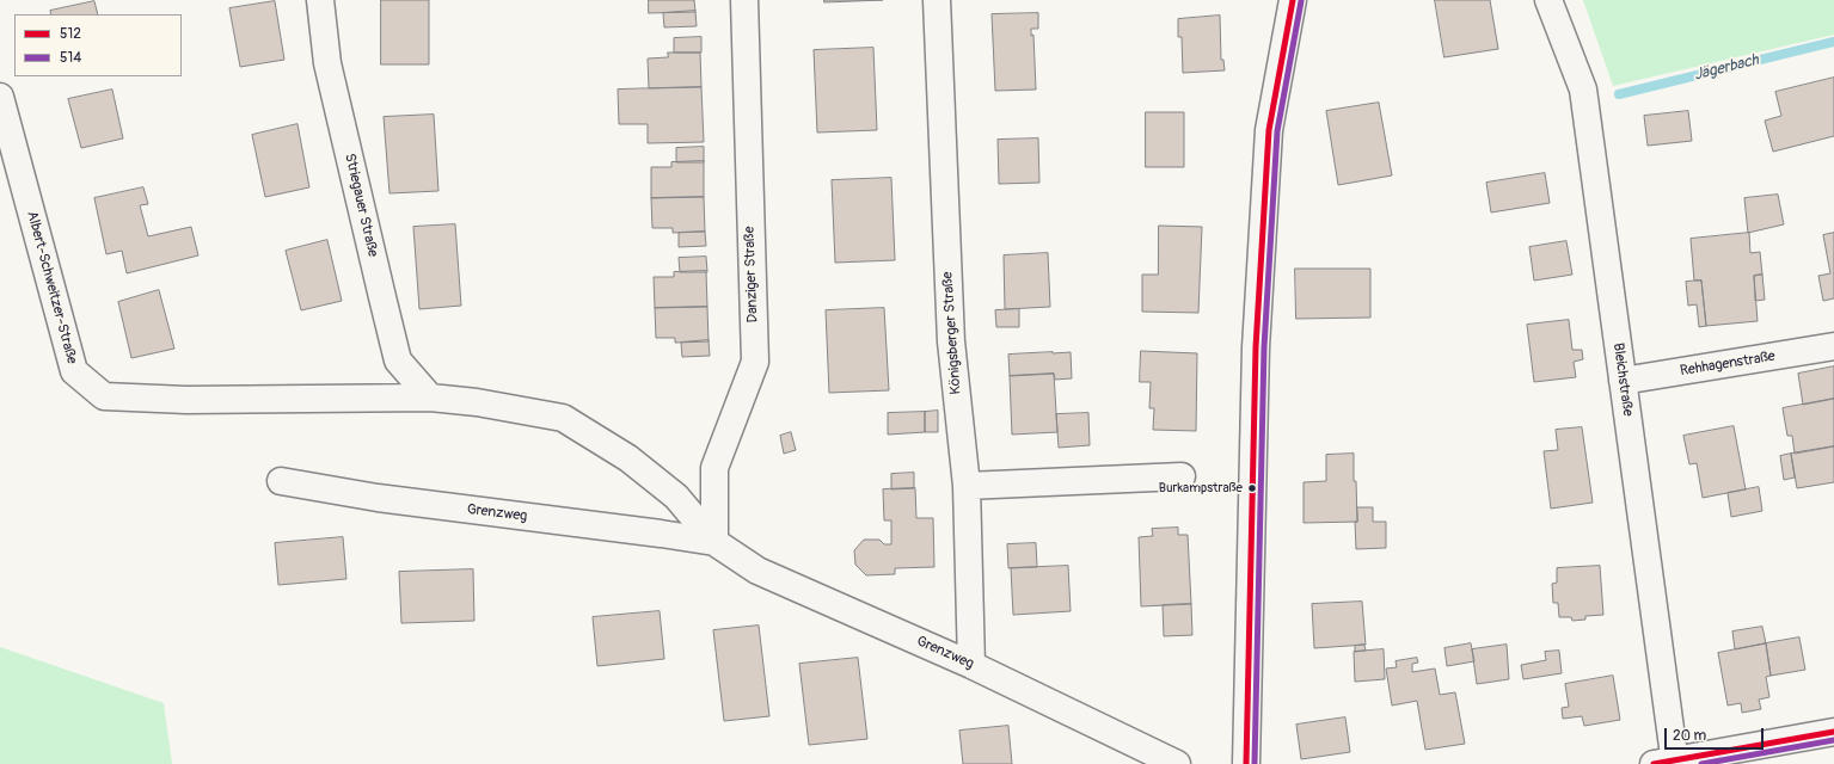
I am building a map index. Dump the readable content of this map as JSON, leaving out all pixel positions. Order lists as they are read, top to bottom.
{
  "streets": {
    "street": [
      "Striegauer Straße",
      "Danziger Straße",
      "Albert-Schweitzer-Straße",
      "Königsberger Straße",
      "Rehhagenstraße",
      "Bleichstraße",
      "Grenzweg"
    ]
  },
  "crossings": [
    ["Striegauer Straße", "Grenzweg"],
    ["Danziger Straße", "Grenzweg"],
    ["Albert-Schweitzer-Straße", "Grenzweg"],
    ["Königsberger Straße", "Grenzweg"],
    ["Rehhagenstraße", "Bleichstraße"]
  ],
  "water": ["Jägerbach"],
  "places": ["Burkampstraße"],
  "lines": ["transit line 512", "transit line 514"],
  "legend": ["512", "514"],
  "scale_bar": "20 m"
}
